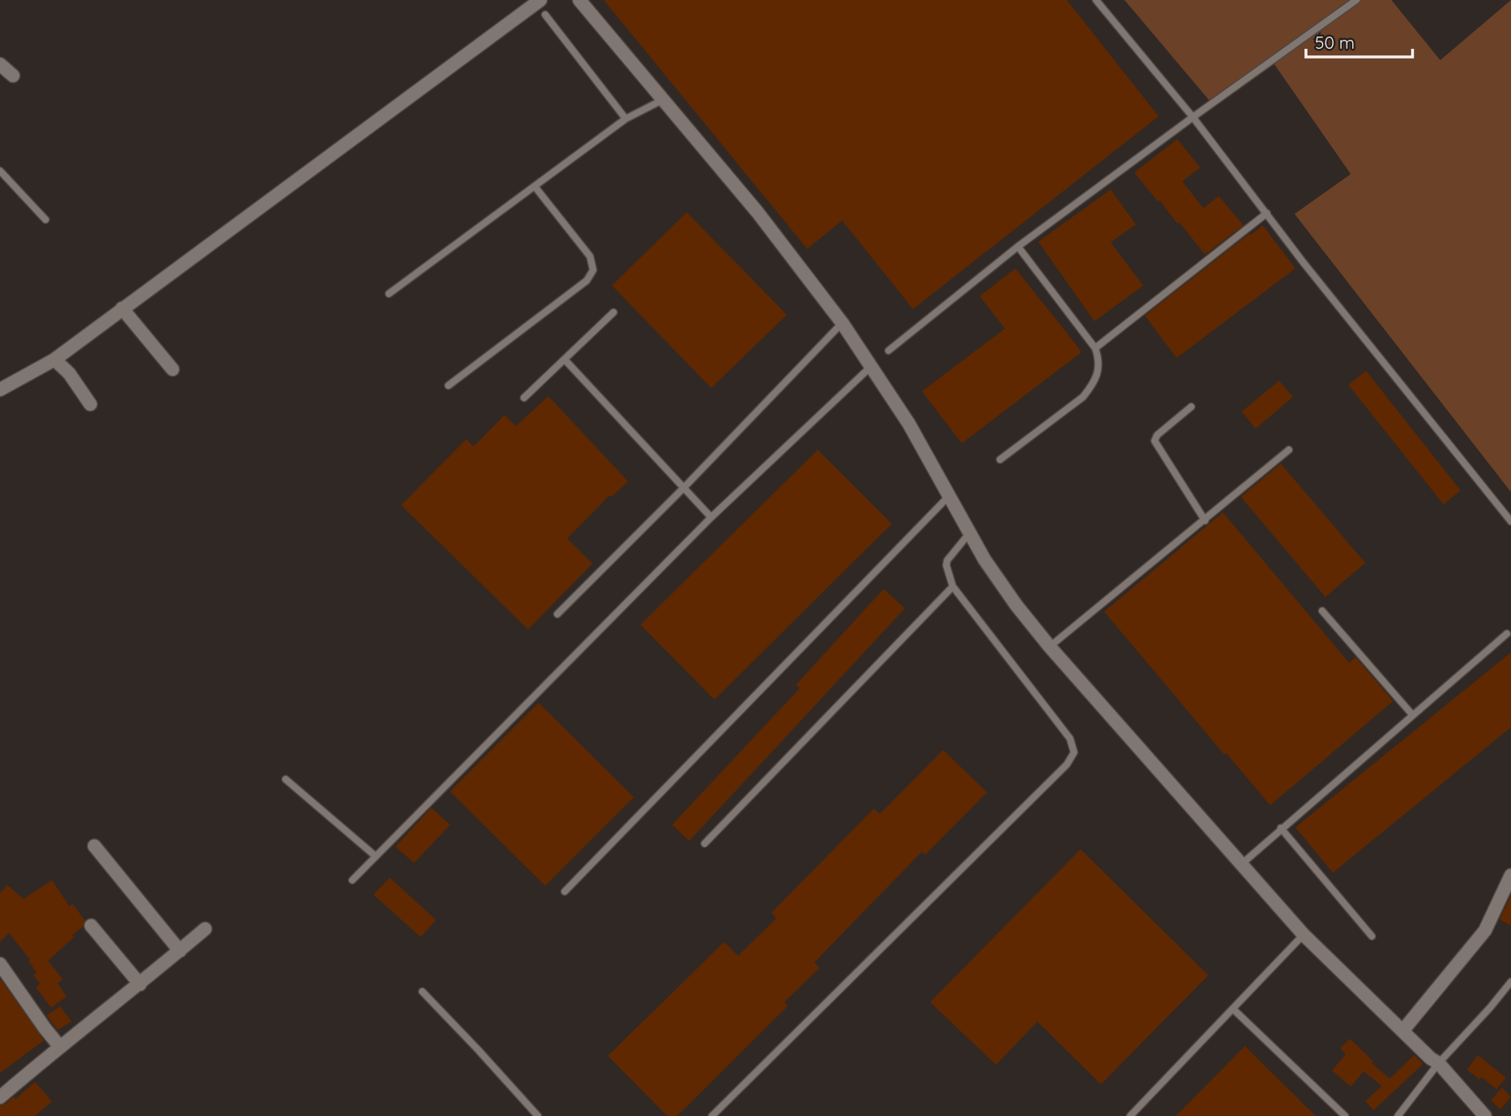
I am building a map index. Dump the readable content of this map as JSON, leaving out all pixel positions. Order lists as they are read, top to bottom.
{
  "scale_bar": "50 m"
}
